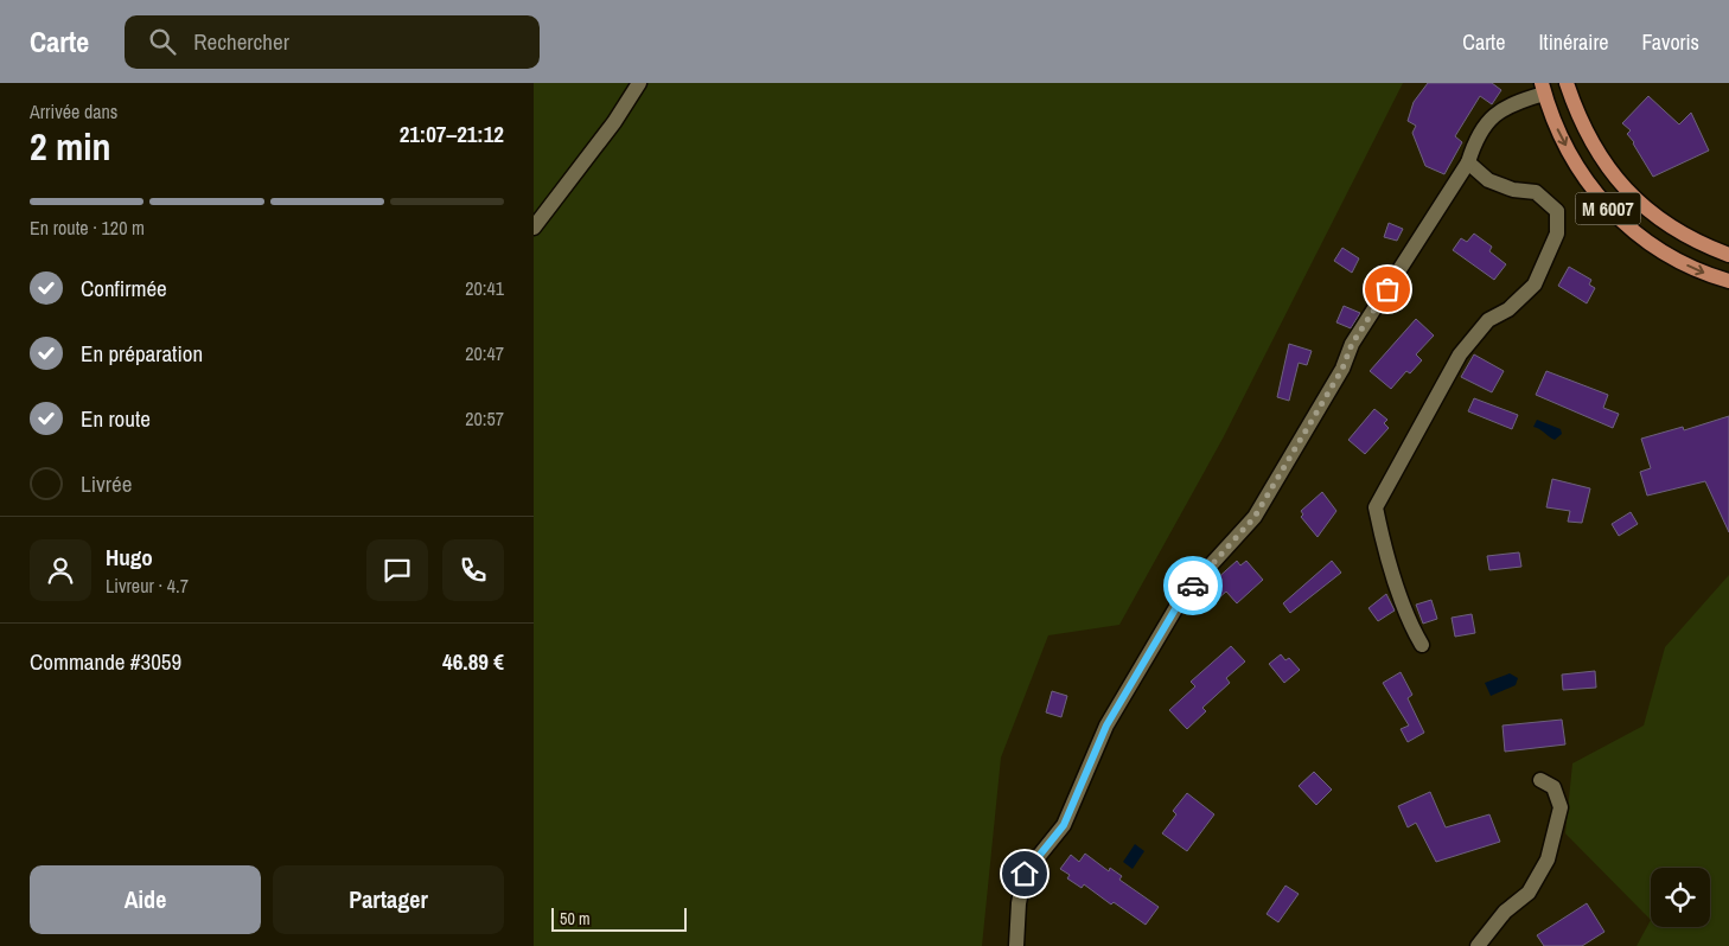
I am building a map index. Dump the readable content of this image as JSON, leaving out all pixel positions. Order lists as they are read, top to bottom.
{
  "streets": {
    "main road": ["M 6007"]
  },
  "scale_bar": "50 m",
  "page": {
    "header": "Carte",
    "search": "Rechercher",
    "nav": ["Carte", "Itinéraire", "Favoris"],
    "heading": ["2 min", "Arrivée dans", "21:07–21:12"],
    "panel": [
      "Hugo",
      "Livreur · 4.7",
      "Commande #3059",
      "46.89 €"
    ],
    "bar": "En route · 120 m",
    "list": [
      ["Confirmée", "20:41"],
      ["En préparation", "20:47"],
      ["En route", "20:57"],
      "Livrée"
    ],
    "buttons": ["Aide", "Partager"],
    "scale": "50 m"
  }
}
